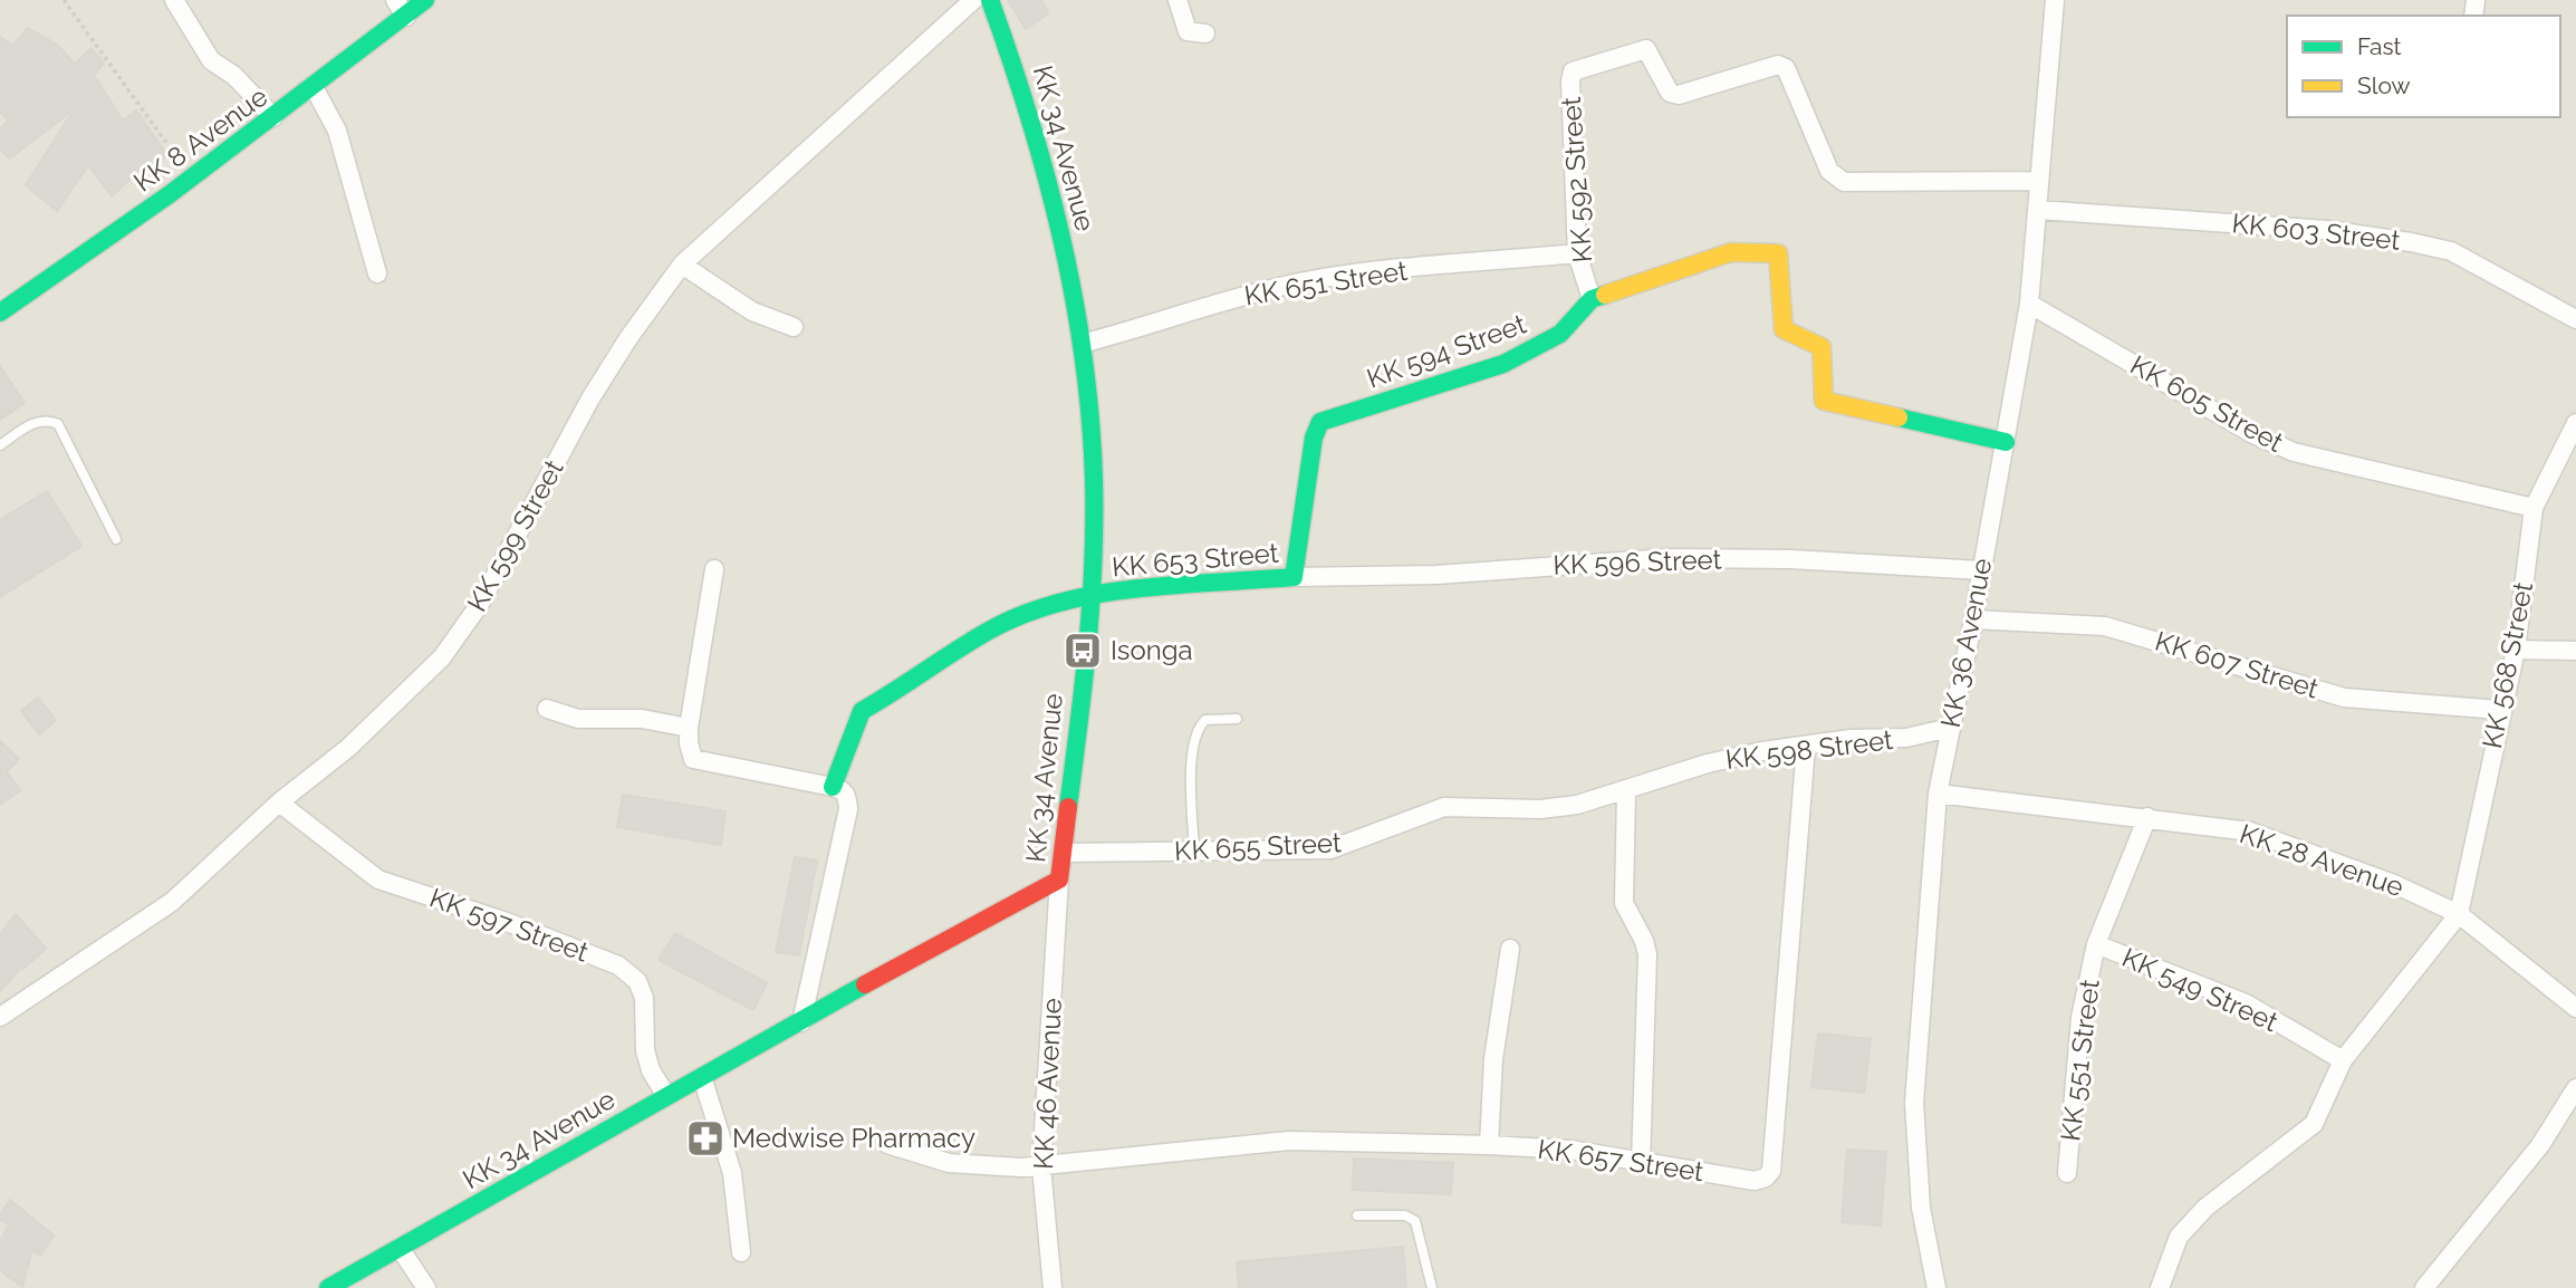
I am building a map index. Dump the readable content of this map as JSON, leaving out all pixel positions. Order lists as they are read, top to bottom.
{
  "streets": {
    "main road": [
      "KK 8 Avenue",
      "KK 34 Avenue",
      "KK 594 Street",
      "KK 653 Street"
    ],
    "street": [
      "KK 592 Street",
      "KK 603 Street",
      "KK 651 Street",
      "KK 605 Street",
      "KK 599 Street",
      "KK 596 Street",
      "KK 36 Avenue",
      "KK 607 Street",
      "KK 568 Street",
      "KK 598 Street",
      "KK 655 Street",
      "KK 28 Avenue",
      "KK 597 Street",
      "KK 549 Street",
      "KK 551 Street",
      "KK 46 Avenue",
      "KK 657 Street"
    ]
  },
  "crossings": [
    ["KK 34 Avenue", "KK 651 Street"],
    ["KK 34 Avenue", "KK 653 Street"],
    ["KK 34 Avenue", "KK 655 Street"],
    ["KK 34 Avenue", "KK 597 Street"],
    ["KK 34 Avenue", "KK 46 Avenue"],
    ["KK 592 Street", "KK 651 Street"],
    ["KK 592 Street", "KK 594 Street"],
    ["KK 592 Street", "KK 36 Avenue"],
    ["KK 603 Street", "KK 36 Avenue"],
    ["KK 594 Street", "KK 653 Street"],
    ["KK 594 Street", "KK 36 Avenue"],
    ["KK 605 Street", "KK 36 Avenue"],
    ["KK 605 Street", "KK 568 Street"],
    ["KK 599 Street", "KK 597 Street"],
    ["KK 653 Street", "KK 596 Street"],
    ["KK 596 Street", "KK 36 Avenue"],
    ["KK 36 Avenue", "KK 607 Street"],
    ["KK 36 Avenue", "KK 598 Street"],
    ["KK 36 Avenue", "KK 28 Avenue"],
    ["KK 607 Street", "KK 568 Street"],
    ["KK 568 Street", "KK 28 Avenue"],
    ["KK 598 Street", "KK 655 Street"],
    ["KK 598 Street", "KK 657 Street"],
    ["KK 28 Avenue", "KK 551 Street"],
    ["KK 549 Street", "KK 551 Street"],
    ["KK 46 Avenue", "KK 657 Street"]
  ],
  "places": {
    "bus stop": ["Isonga"],
    "pharmacy": ["Medwise Pharmacy"]
  },
  "legend": ["Fast", "Slow"]
}
